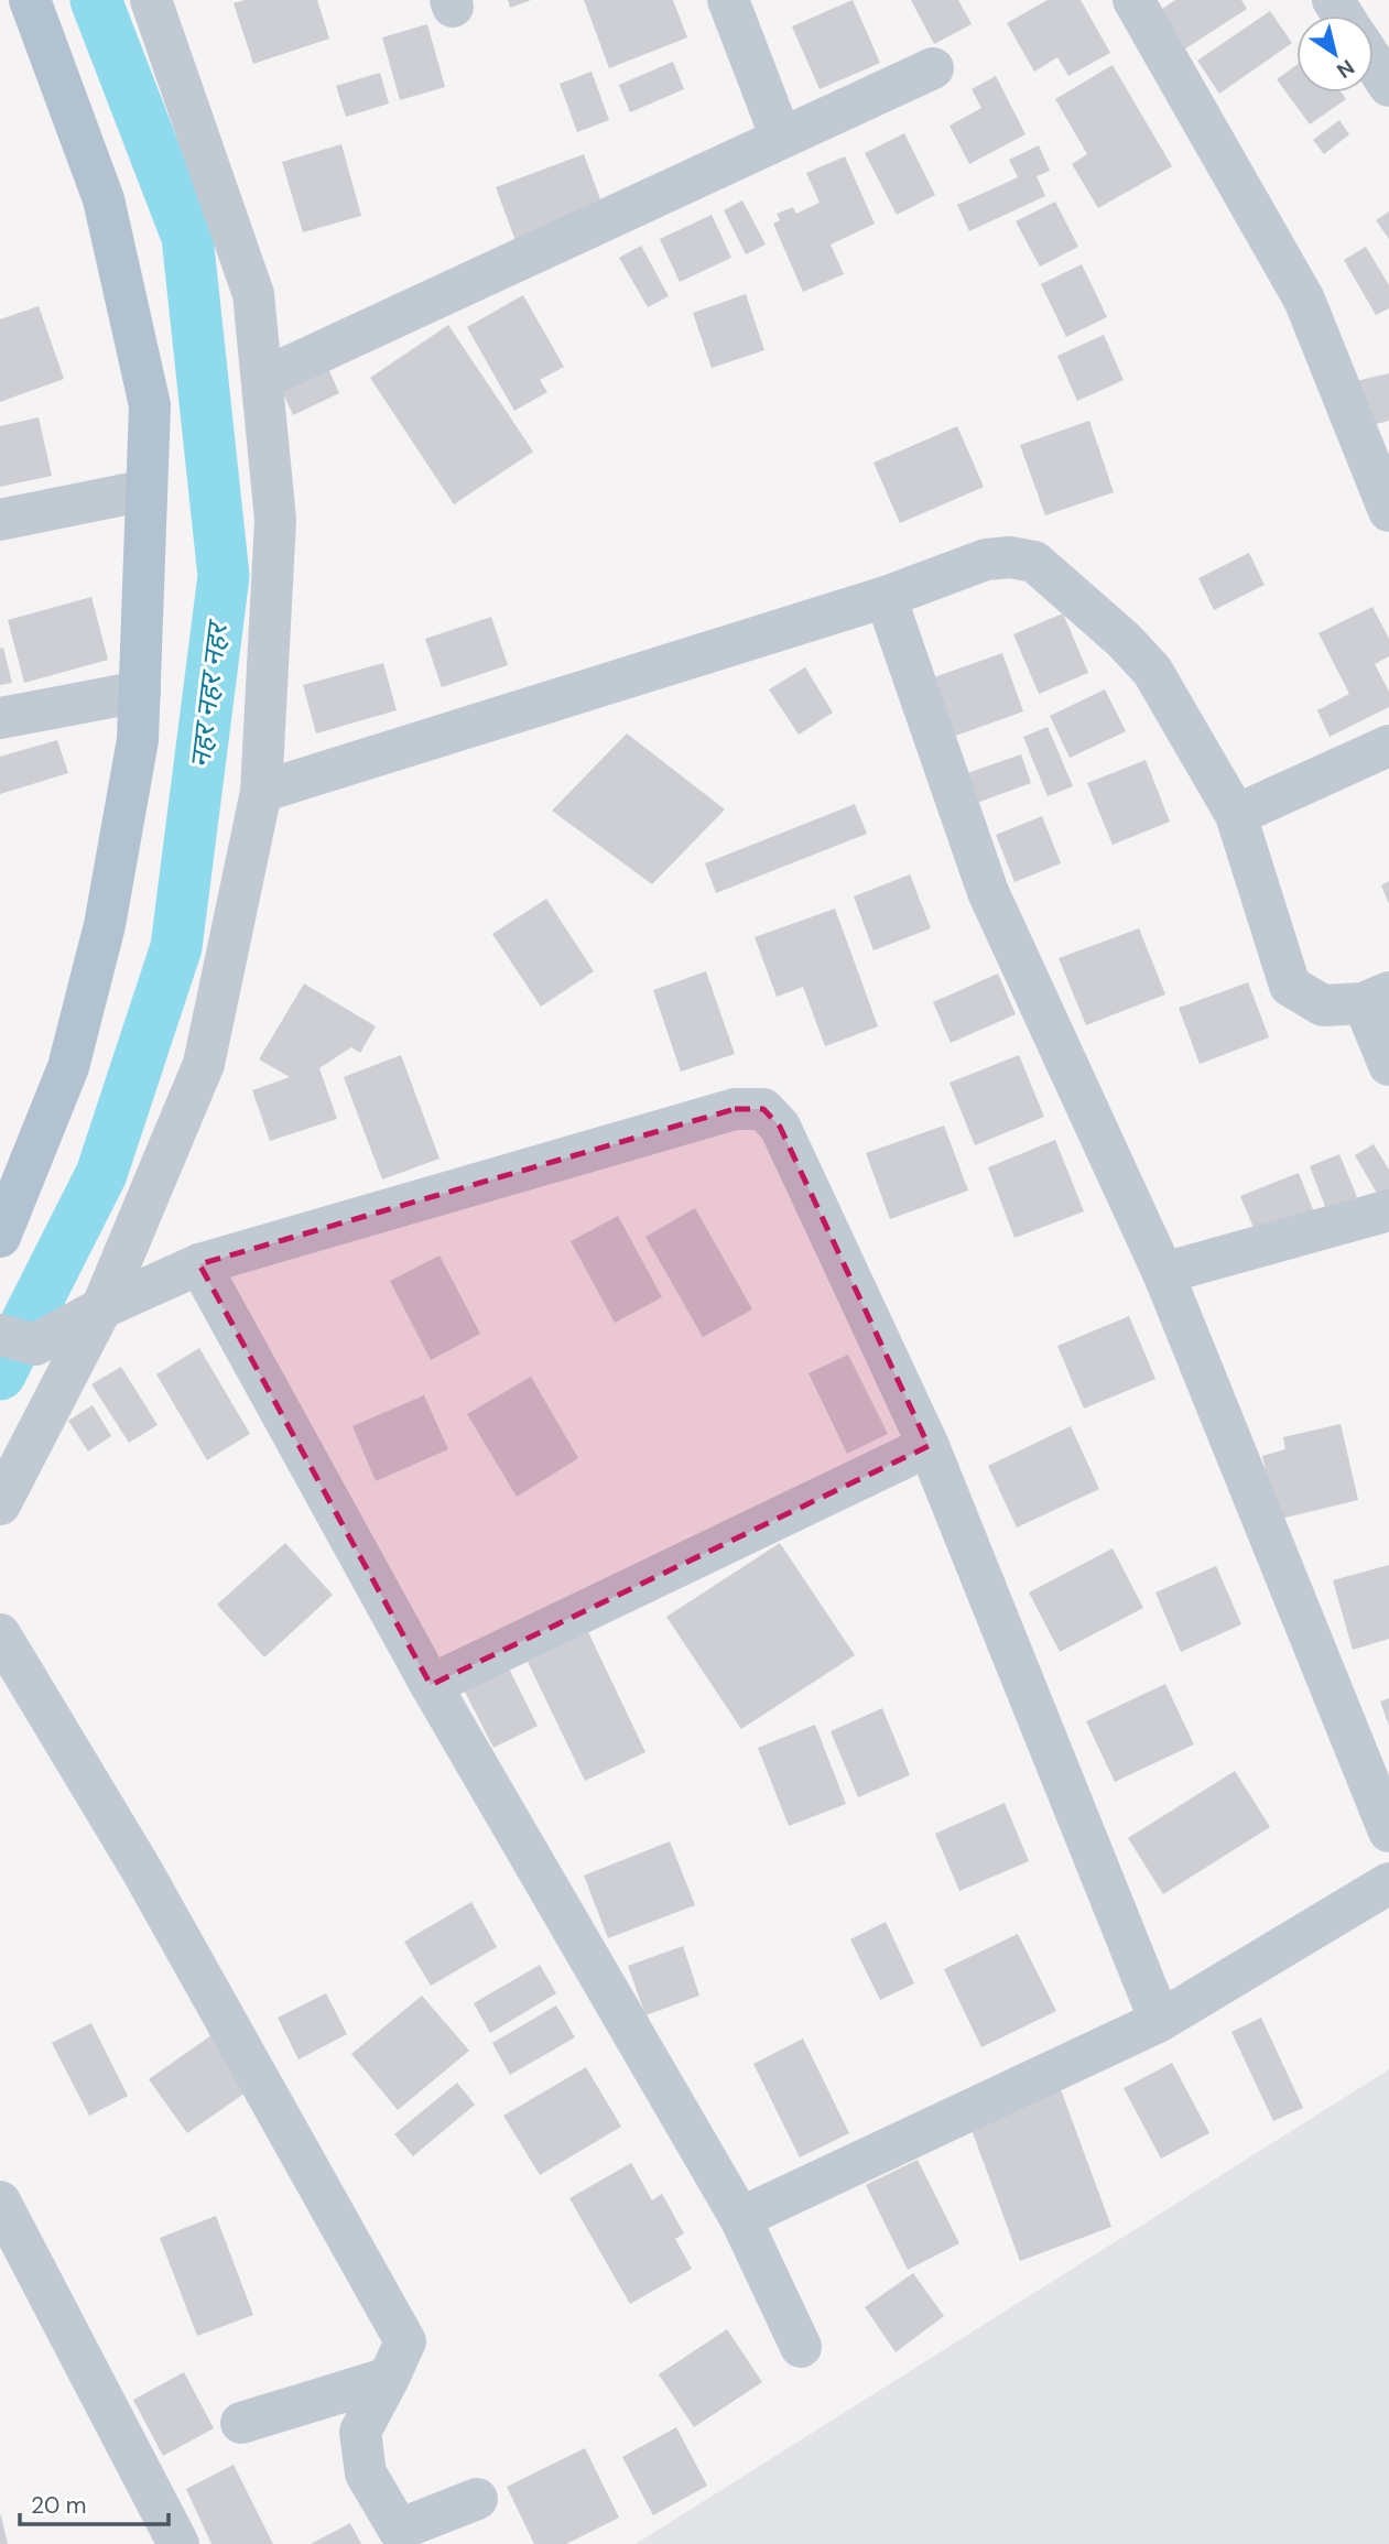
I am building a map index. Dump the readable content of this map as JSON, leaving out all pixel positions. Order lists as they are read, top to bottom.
{
  "water": ["नहर नहर नहर"],
  "scale_bar": "20 m",
  "north": "bottom right"
}
